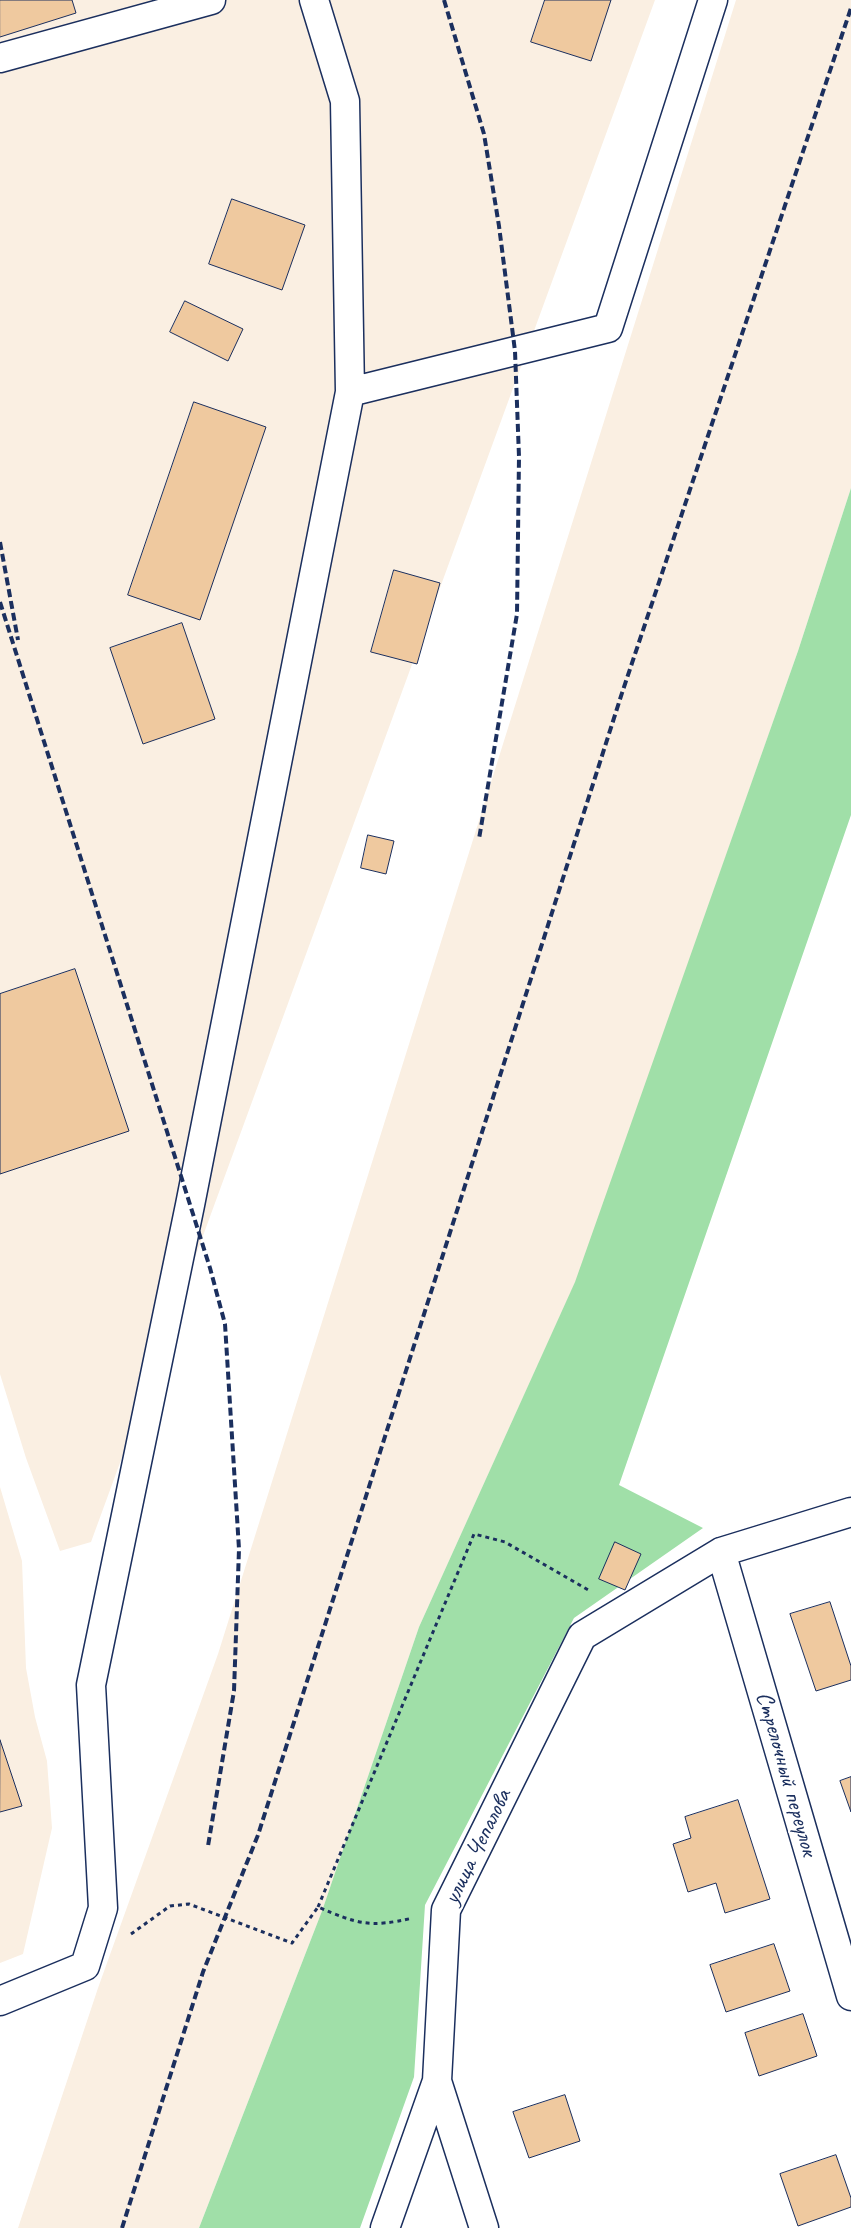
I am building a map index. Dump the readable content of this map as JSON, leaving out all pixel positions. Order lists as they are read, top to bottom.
{
  "streets": {
    "street": ["Стрелочный переулок", "улица Чепалова"]
  },
  "crossings": [
    ["Стрелочный переулок", "улица Чепалова"]
  ]
}
